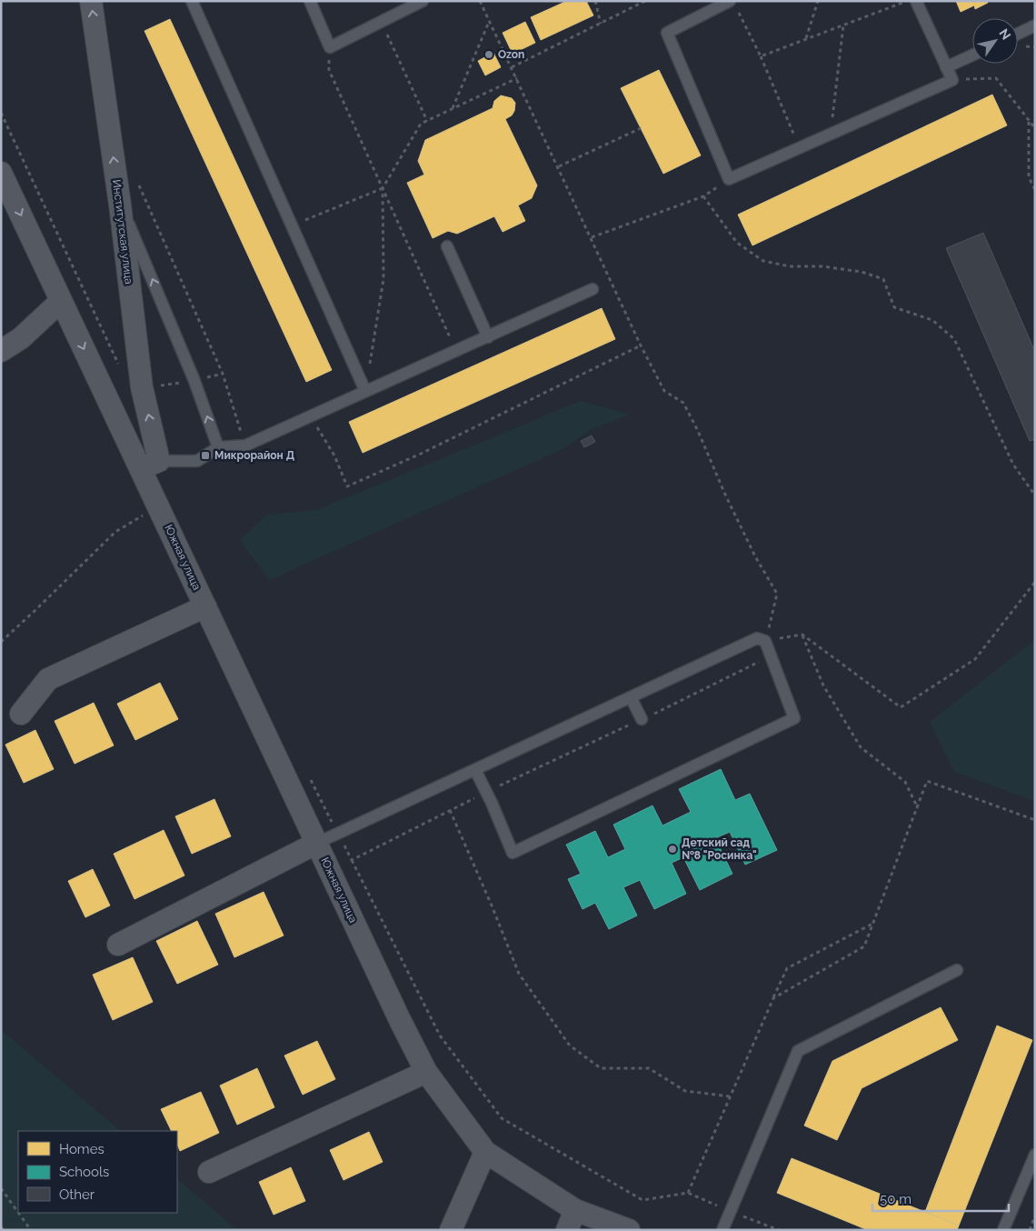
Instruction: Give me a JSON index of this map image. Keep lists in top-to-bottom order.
{
  "streets": {
    "street": ["Институтская улица", "Южная улица"]
  },
  "crossings": [
    ["Институтская улица", "Южная улица"]
  ],
  "places": {
    "other": ["Ozon", "Детский сад №8 \"Росинка\""],
    "transit": ["Микрорайон Д"]
  },
  "legend": ["Homes", "Schools", "Other"],
  "scale_bar": "50 m",
  "north": "top right"
}
